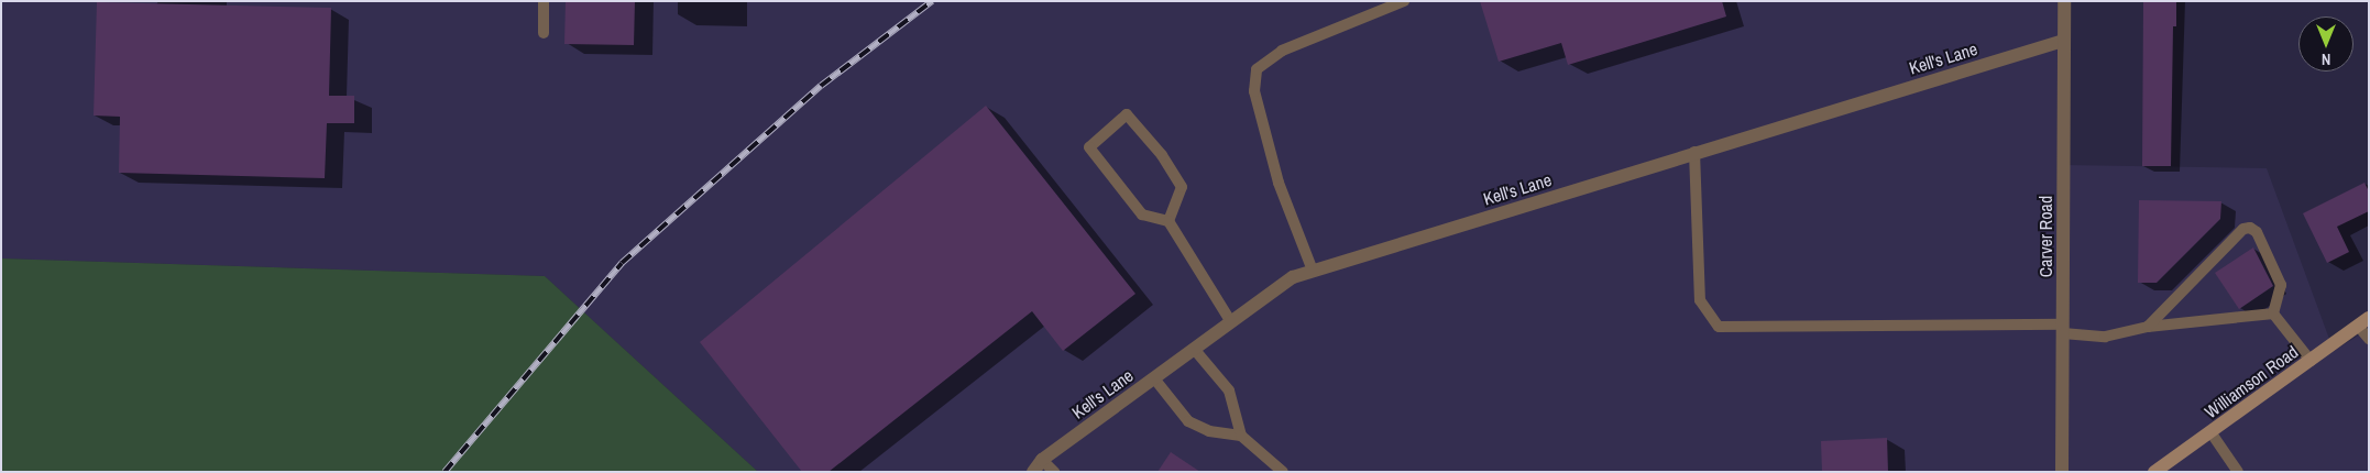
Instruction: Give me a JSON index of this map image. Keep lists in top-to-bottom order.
{
  "streets": {
    "main road": ["Williamson Road"],
    "street": ["Kell's Lane", "Carver Road"]
  },
  "crossings": [
    ["Kell's Lane", "Carver Road"]
  ],
  "north": "bottom"
}
